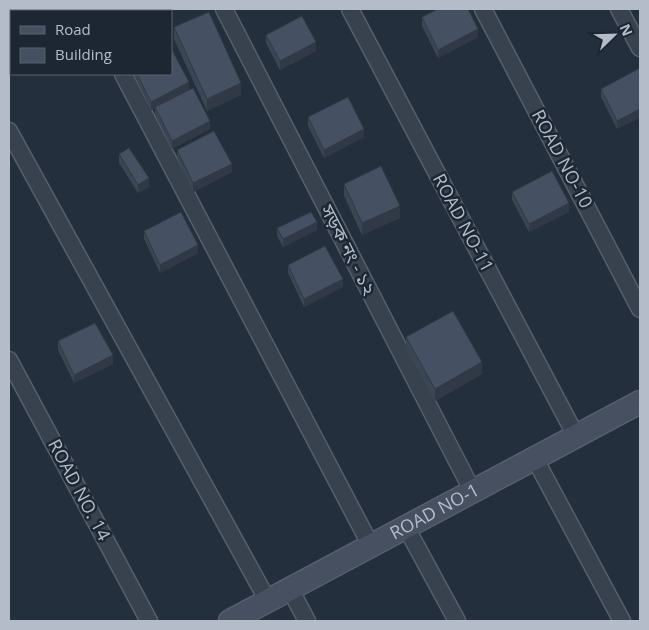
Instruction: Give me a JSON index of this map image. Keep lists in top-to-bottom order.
{
  "streets": {
    "street": [
      "ROAD NO-10",
      "ROAD NO-11",
      "সড়ক নং - ১২",
      "ROAD NO. 14",
      "ROAD NO-1"
    ]
  },
  "crossings": [
    ["ROAD NO-11", "ROAD NO-1"],
    ["সড়ক নং - ১২", "ROAD NO-1"]
  ],
  "legend": ["Road", "Building"],
  "north": "top right"
}
